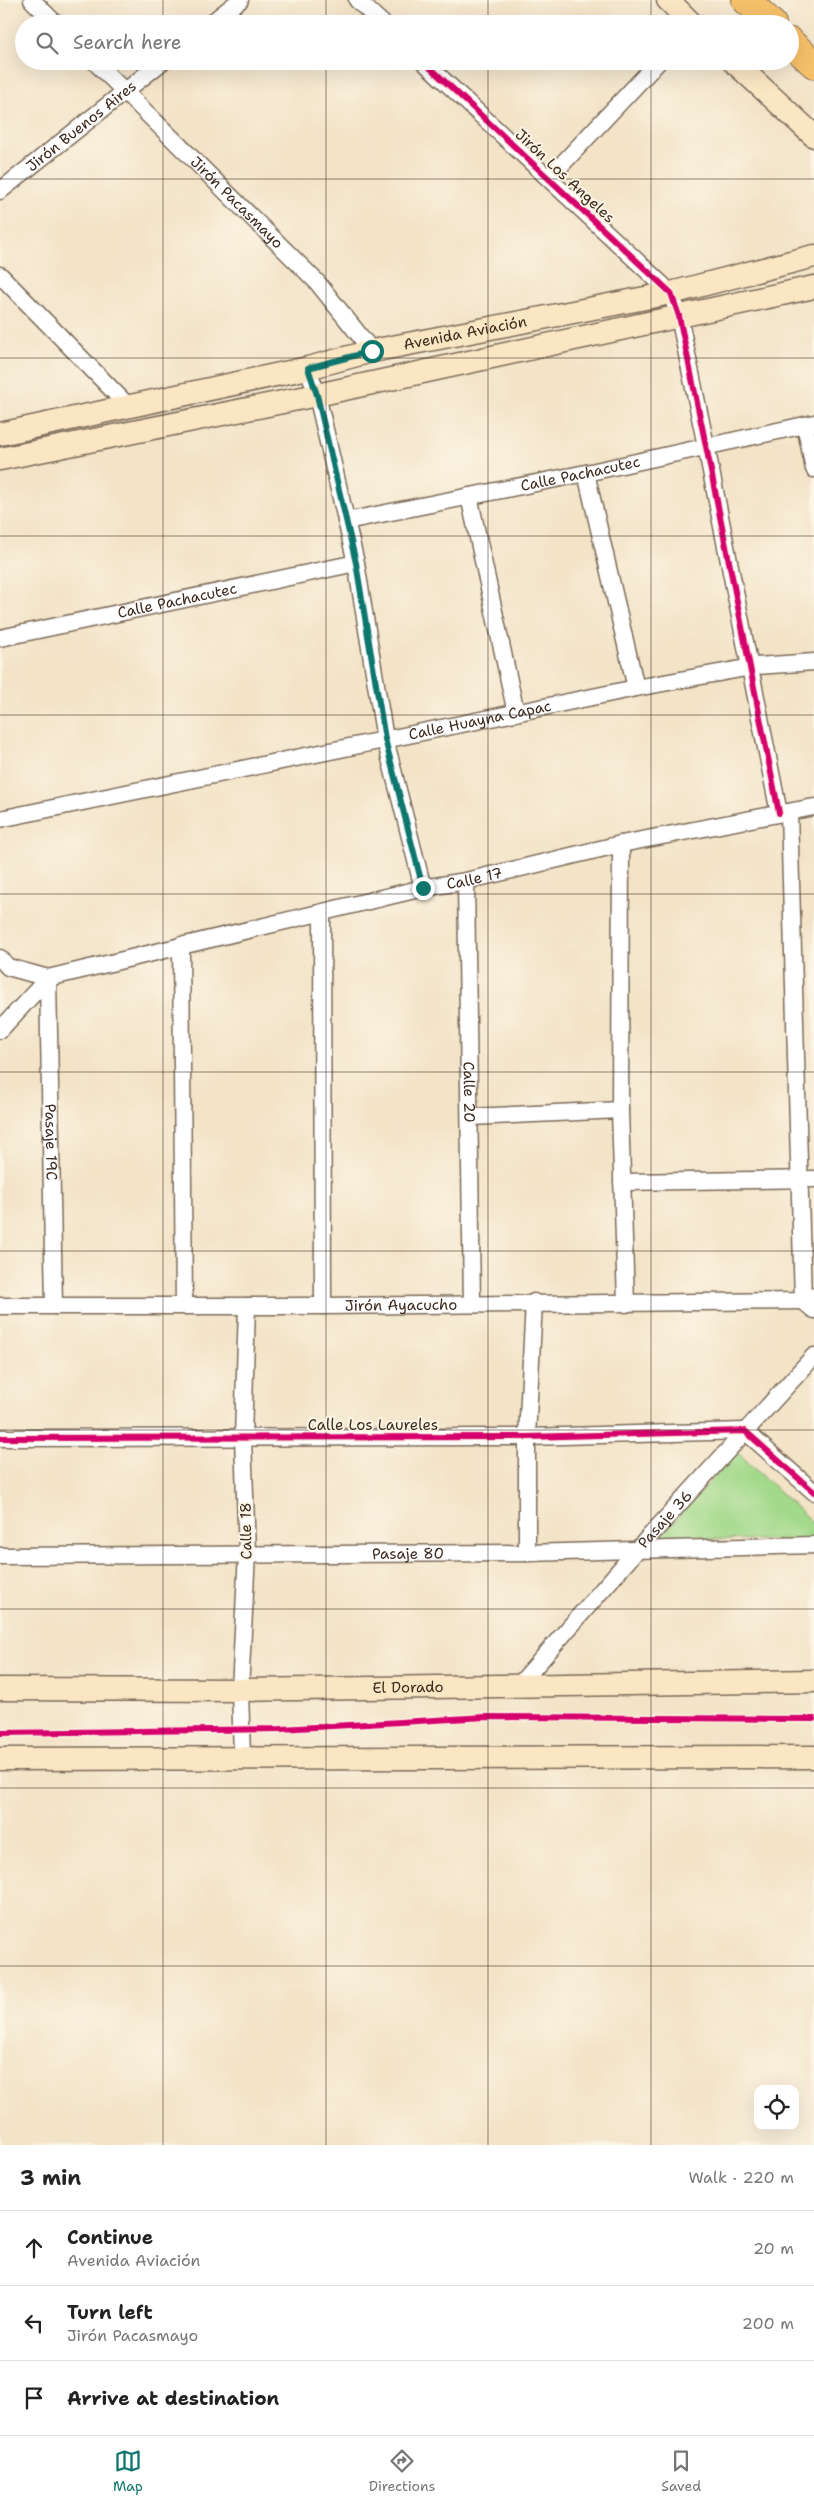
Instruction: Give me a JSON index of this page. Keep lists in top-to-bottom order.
{
  "streets": {
    "main road": ["Avenida Aviación", "El Dorado"],
    "street": [
      "Jirón Buenos Aires",
      "Jirón Los Angeles",
      "Jirón Pacasmayo",
      "Calle Pachacutec",
      "Calle Huayna Capac",
      "Calle 17",
      "Calle 20",
      "Pasaje 19C",
      "Jirón Ayacucho",
      "Calle Los Laureles",
      "Pasaje 36",
      "Calle 18",
      "Pasaje 80"
    ]
  },
  "crossings": [
    ["Jirón Buenos Aires", "Jirón Pacasmayo"],
    ["Jirón Los Angeles", "Avenida Aviación"],
    ["Jirón Los Angeles", "Calle Pachacutec"],
    ["Jirón Los Angeles", "Calle Huayna Capac"],
    ["Jirón Los Angeles", "Calle 17"],
    ["Jirón Los Angeles", "Jirón Ayacucho"],
    ["Jirón Pacasmayo", "Avenida Aviación"],
    ["Calle 17", "Calle 20"],
    ["Calle 17", "Pasaje 19C"],
    ["Calle 20", "Jirón Ayacucho"],
    ["Pasaje 19C", "Jirón Ayacucho"],
    ["Jirón Ayacucho", "Calle 18"],
    ["Calle Los Laureles", "Pasaje 36"],
    ["Calle Los Laureles", "Calle 18"],
    ["Pasaje 36", "Pasaje 80"],
    ["Pasaje 36", "El Dorado"],
    ["Calle 18", "Pasaje 80"],
    ["Calle 18", "El Dorado"]
  ],
  "page": {
    "search": "Search here",
    "heading": ["3 min", "Walk · 220 m"],
    "list": [
      ["Continue", "Avenida Aviación", "20 m"],
      ["Turn left", "Jirón Pacasmayo", "200 m"],
      "Arrive at destination"
    ],
    "nav": ["Map", "Directions", "Saved"]
  }
}
